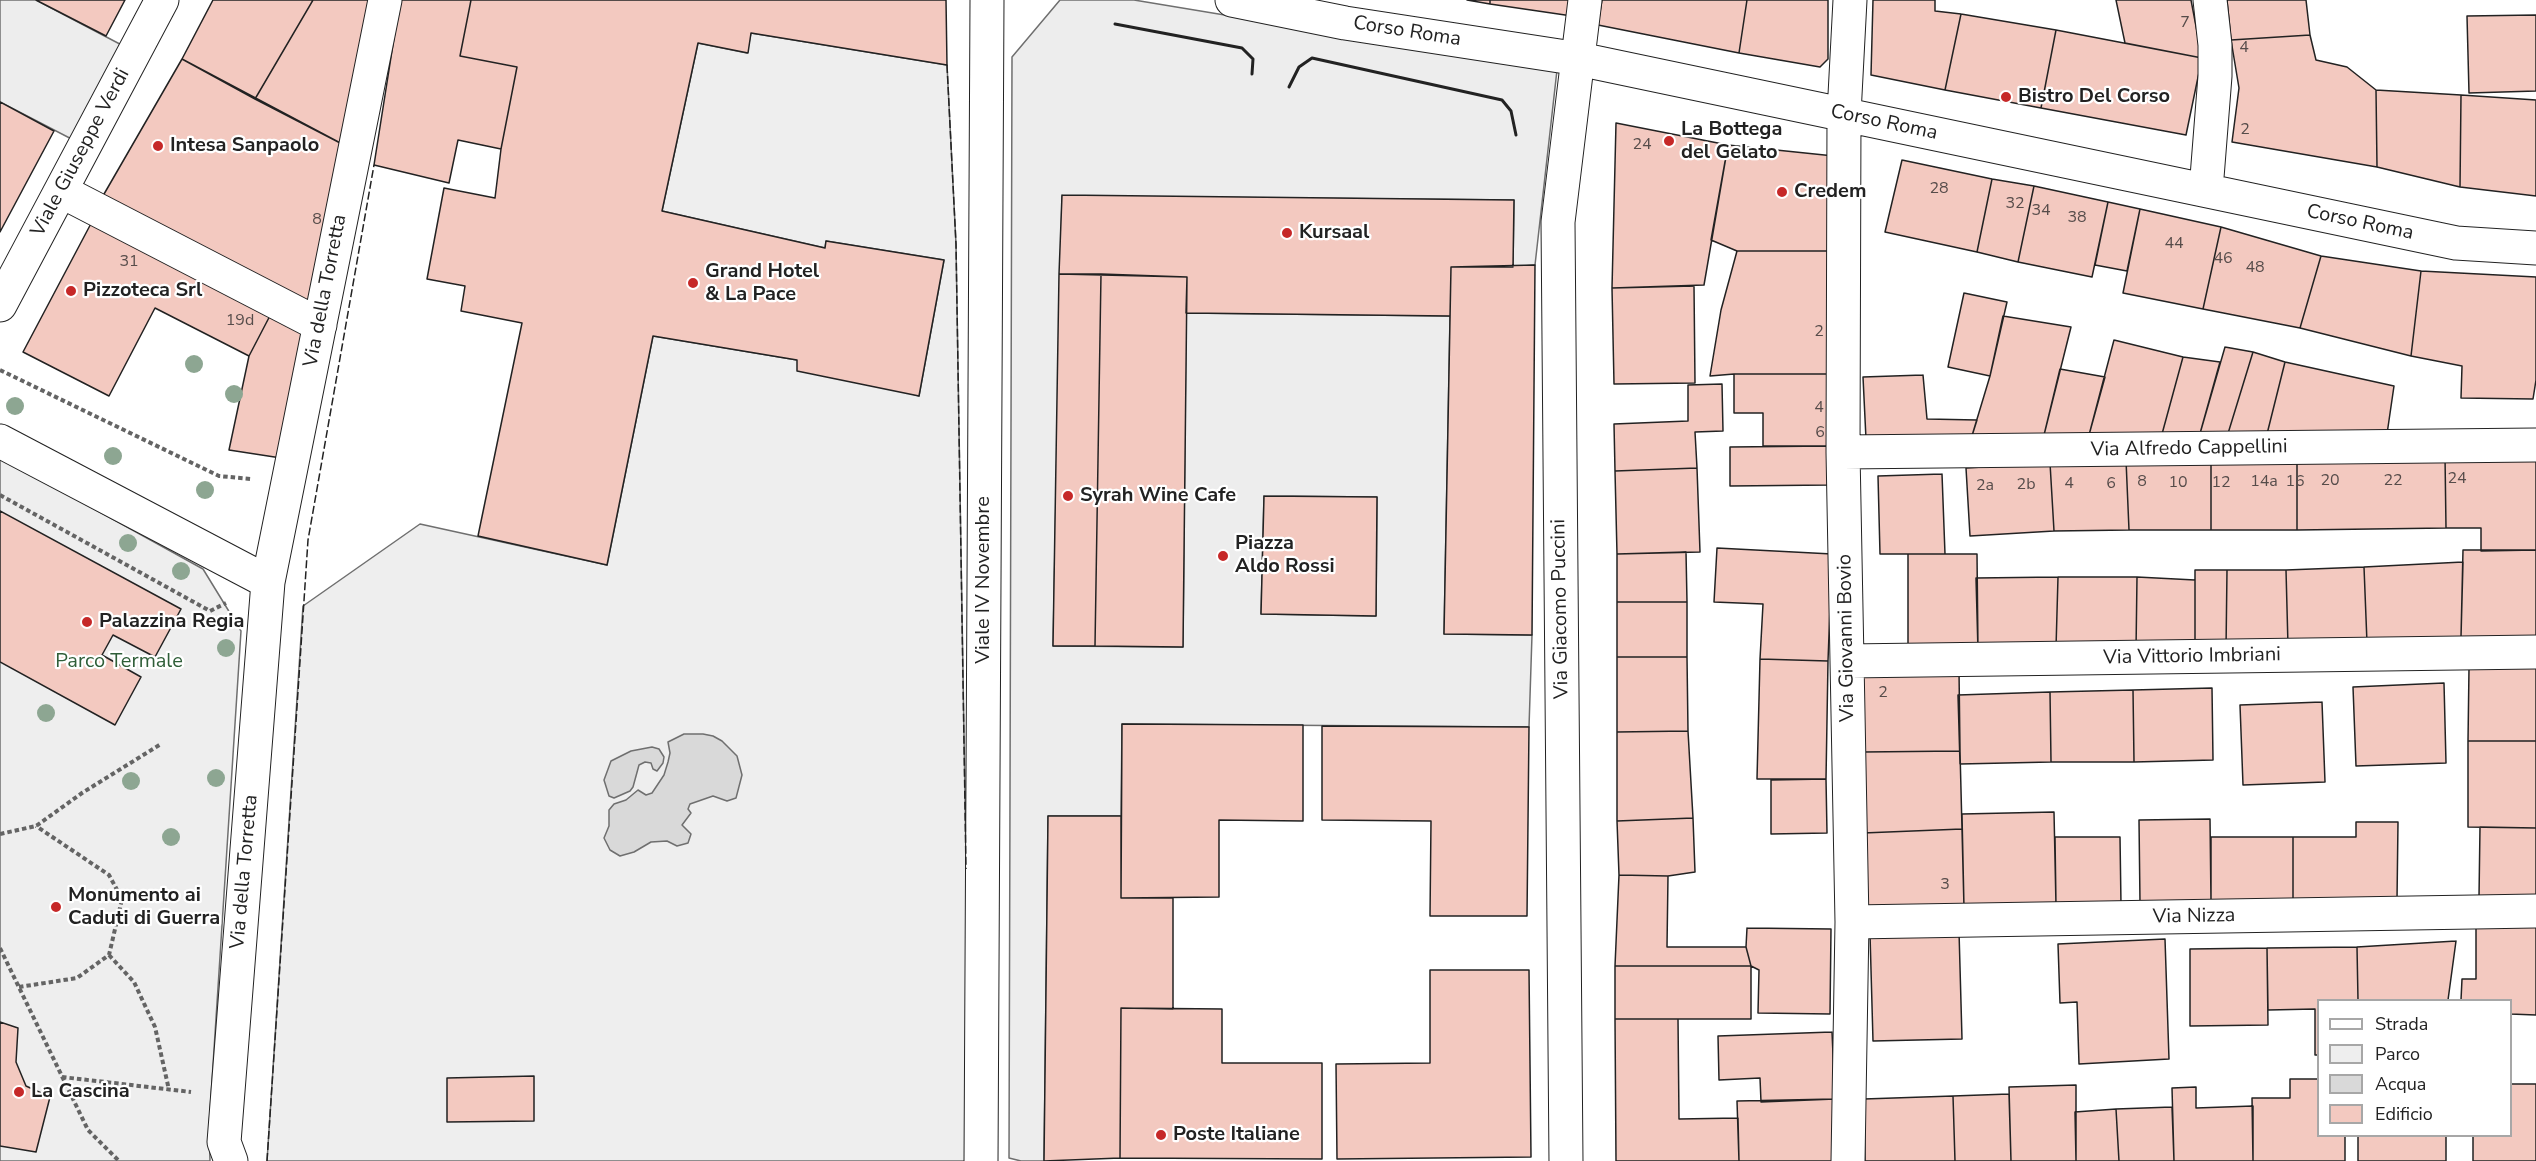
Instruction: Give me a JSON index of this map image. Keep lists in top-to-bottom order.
{
  "streets": {
    "street": [
      "Corso Roma",
      "Viale Giuseppe Verdi",
      "Via della Torretta",
      "Via Alfredo Cappellini",
      "Viale IV Novembre",
      "Via Giacomo Puccini",
      "Via Giovanni Bovio",
      "Via Vittorio Imbriani",
      "Via Nizza"
    ]
  },
  "crossings": [
    ["Corso Roma", "Via Giacomo Puccini"],
    ["Corso Roma", "Via Giovanni Bovio"],
    ["Via Alfredo Cappellini", "Via Giovanni Bovio"],
    ["Via Giovanni Bovio", "Via Vittorio Imbriani"],
    ["Via Giovanni Bovio", "Via Nizza"]
  ],
  "parks": ["Parco Termale"],
  "places": [
    "Bistro Del Corso",
    "La Bottega del Gelato",
    "Intesa Sanpaolo",
    "Credem",
    "Kursaal",
    "Grand Hotel & La Pace",
    "Pizzoteca Srl",
    "Syrah Wine Cafe",
    "Piazza Aldo Rossi",
    "Palazzina Regia",
    "Monumento ai Caduti di Guerra",
    "La Cascina",
    "Poste Italiane"
  ],
  "house_numbers": [
    "7",
    "4",
    "2",
    "24",
    "28",
    "32",
    "34",
    "38",
    "8",
    "44",
    "46",
    "31",
    "48",
    "19d",
    "2",
    "4",
    "6",
    "24",
    "20",
    "22",
    "8",
    "14a",
    "16",
    "10",
    "12",
    "4",
    "6",
    "2b",
    "2a",
    "2",
    "3"
  ],
  "legend": [
    "Strada",
    "Parco",
    "Acqua",
    "Edificio"
  ]
}
